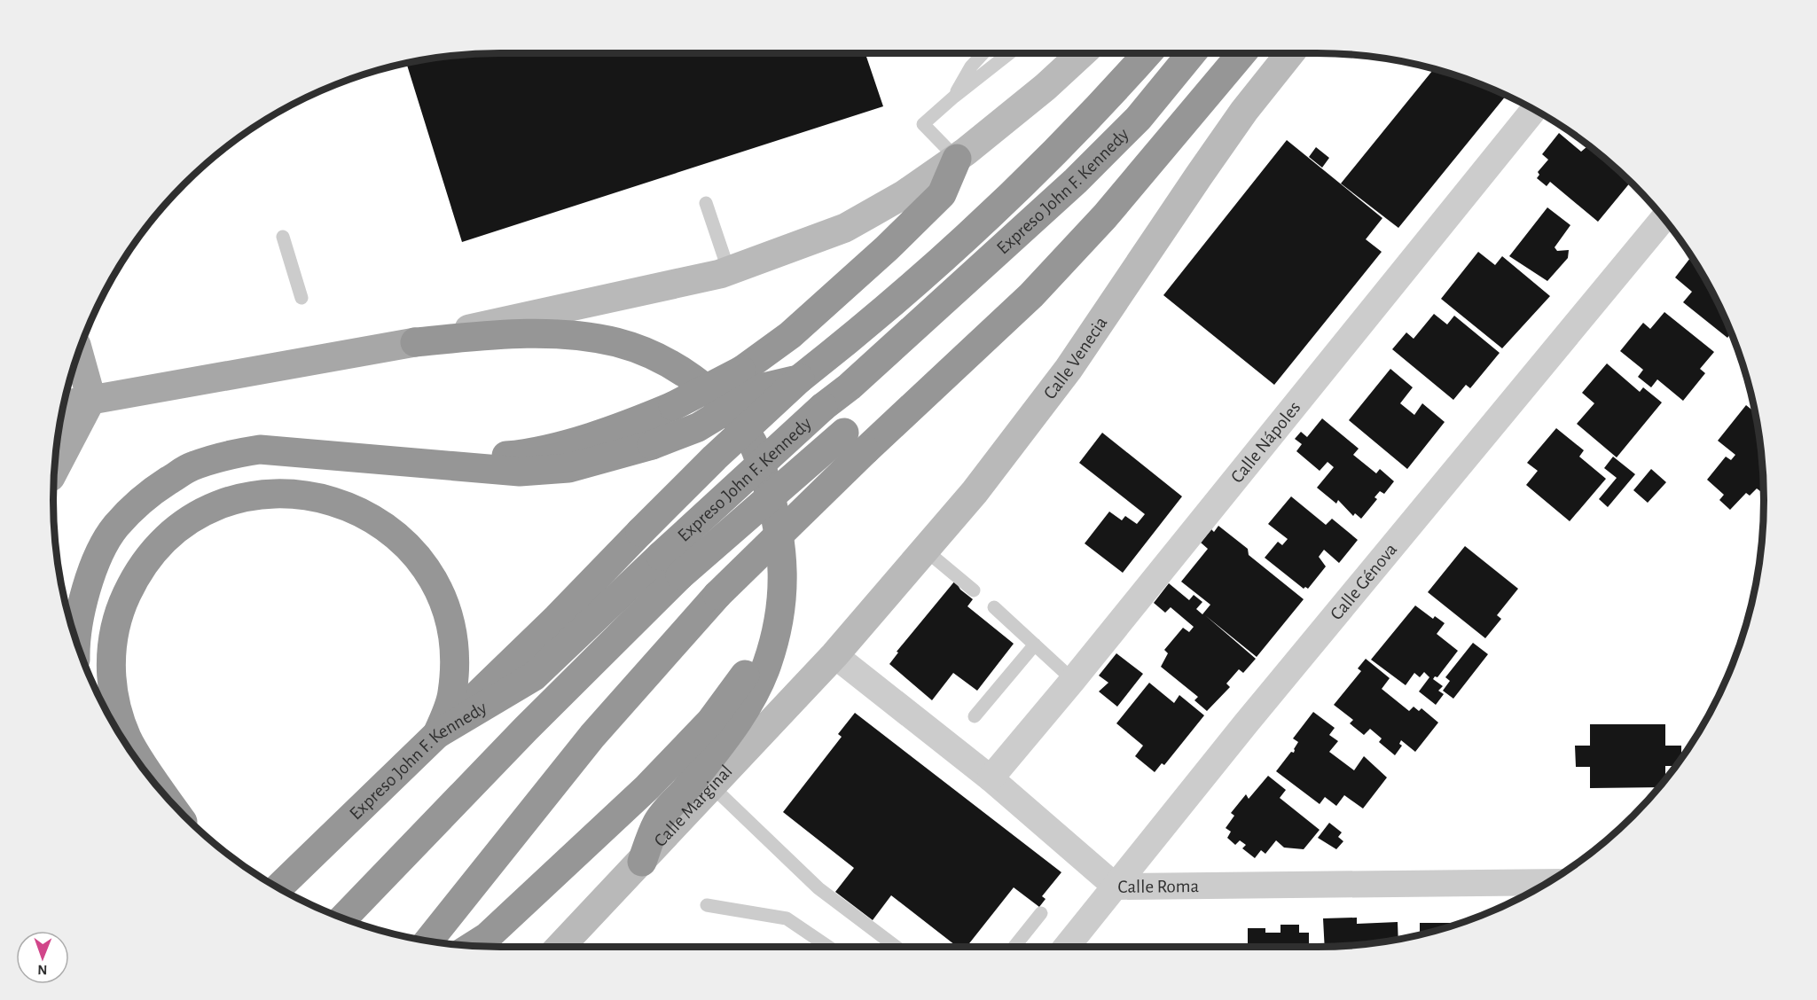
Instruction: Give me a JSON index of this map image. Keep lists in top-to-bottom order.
{
  "streets": {
    "highway": ["Expreso John F. Kennedy"],
    "street": [
      "Calle Venecia",
      "Calle Nápoles",
      "Calle Génova",
      "Calle Marginal",
      "Calle Roma"
    ]
  },
  "crossings": [
    ["Calle Venecia", "Calle Marginal"],
    ["Calle Venecia", "Calle Roma"],
    ["Calle Nápoles", "Calle Roma"],
    ["Calle Génova", "Calle Roma"],
    ["Calle Marginal", "Calle Roma"]
  ],
  "north": "bottom"
}
